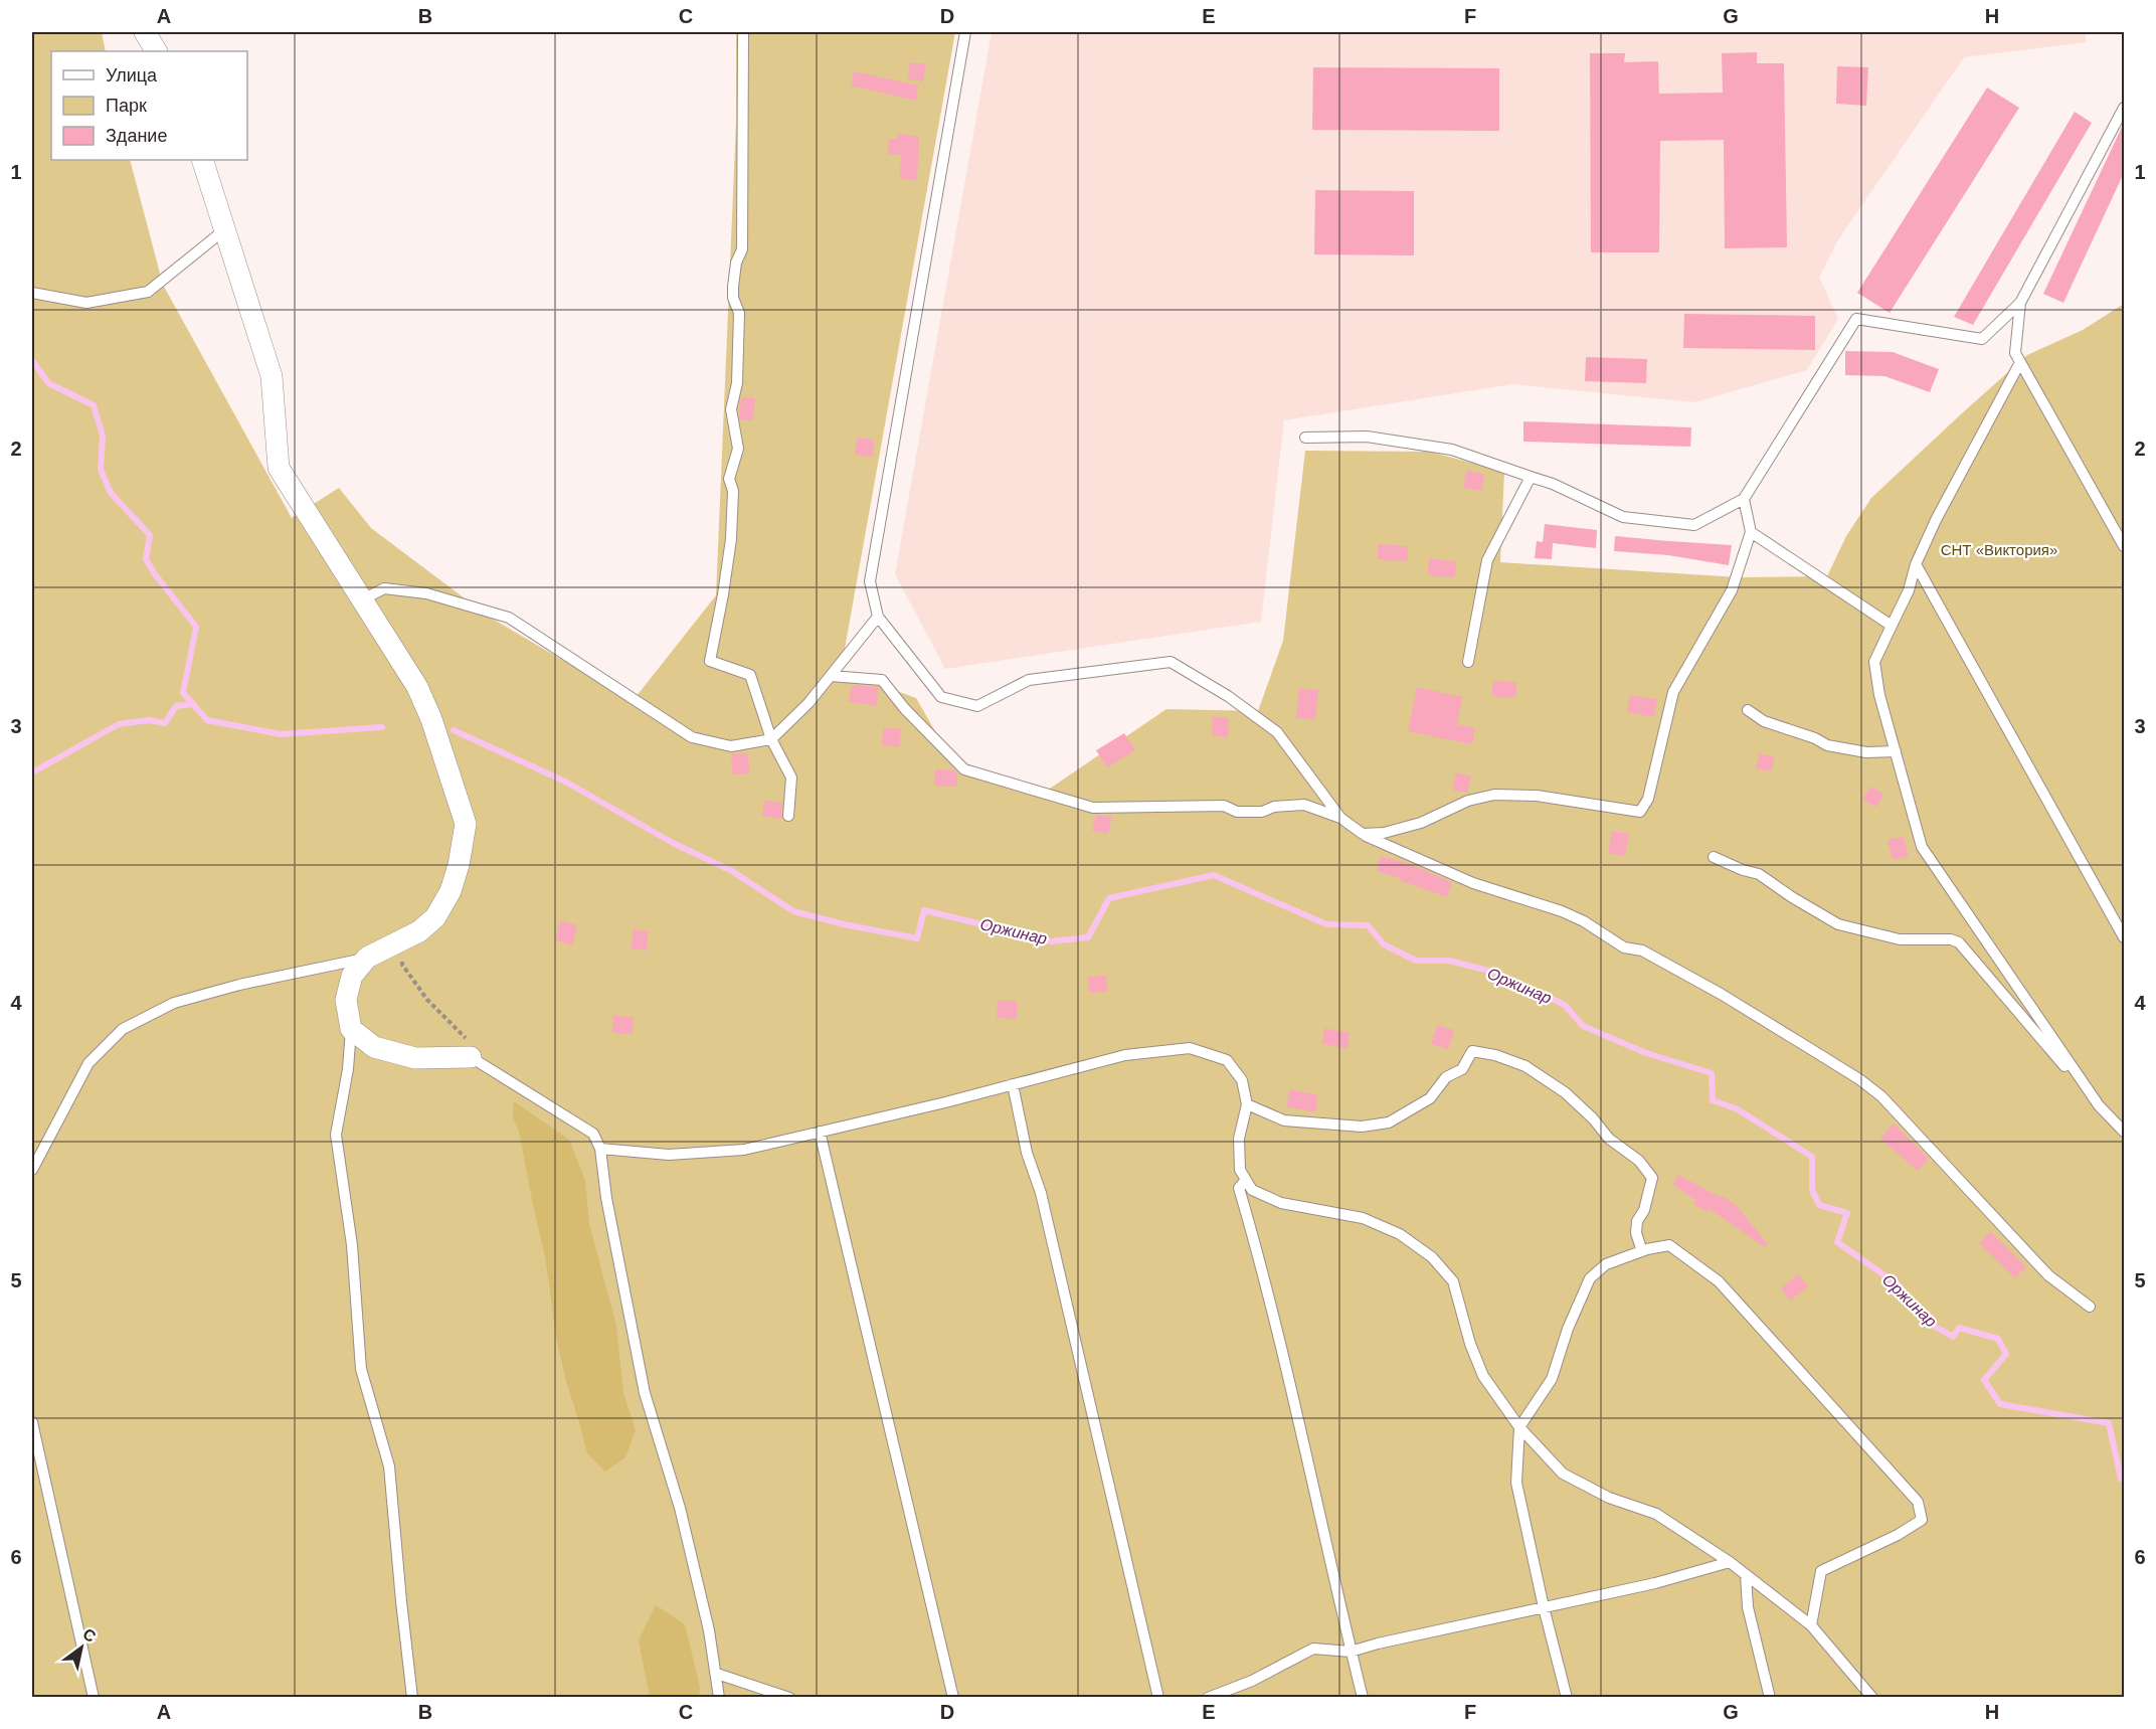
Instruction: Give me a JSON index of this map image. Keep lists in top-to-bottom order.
{
  "water": ["Оржинар"],
  "parks": ["СНТ «Виктория»"],
  "legend": ["Улица", "Парк", "Здание"],
  "north": "top right",
  "grid": {
    "columns": [
      "A",
      "B",
      "C",
      "D",
      "E",
      "F",
      "G",
      "H"
    ],
    "rows": [
      "1",
      "2",
      "3",
      "4",
      "5",
      "6"
    ]
  }
}
